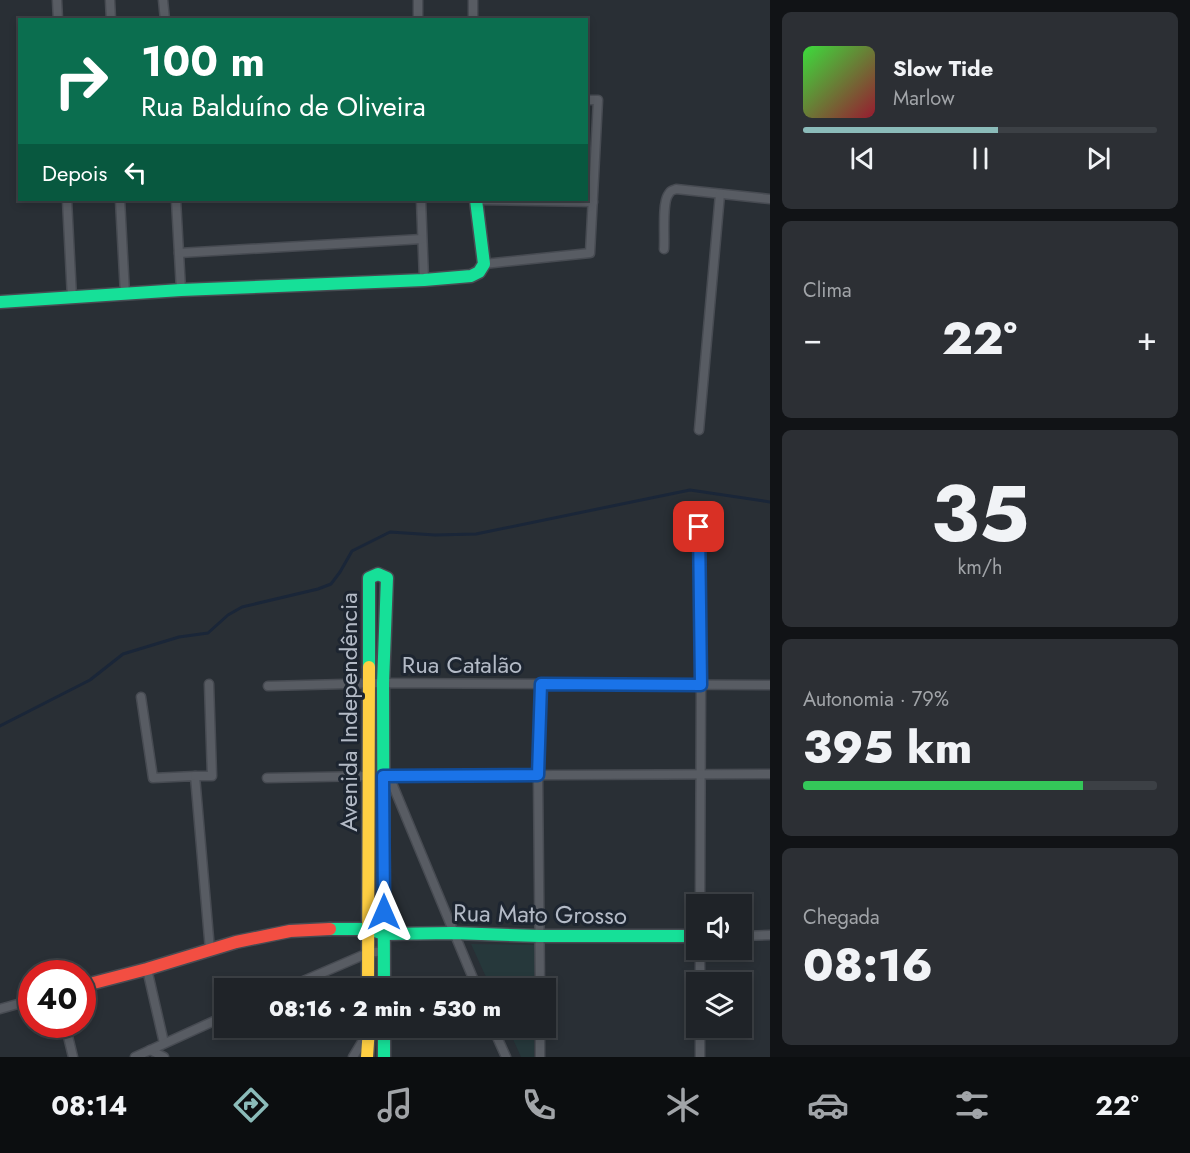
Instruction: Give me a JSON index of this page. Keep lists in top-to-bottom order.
{
  "streets": {
    "street": ["Rua Catalão", "Avenida Independência", "Rua Mato Grosso"]
  },
  "crossings": [
    ["Rua Catalão", "Avenida Independência"],
    ["Avenida Independência", "Rua Mato Grosso"]
  ],
  "page": {
    "turn": ["100 m", "Rua Balduíno de Oliveira"],
    "song": ["Slow Tide", "Marlow"],
    "then": "Depois",
    "tile": [
      "Clima",
      ["35", "km/h"],
      ["Autonomia · 79%", "395 km"],
      ["Chegada", "08:16"]
    ],
    "heat": ["−", "22°", "+"],
    "limit": "40",
    "trip": "08:16 · 2 min · 530 m",
    "tabs": ["08:14", "22°"]
  }
}
